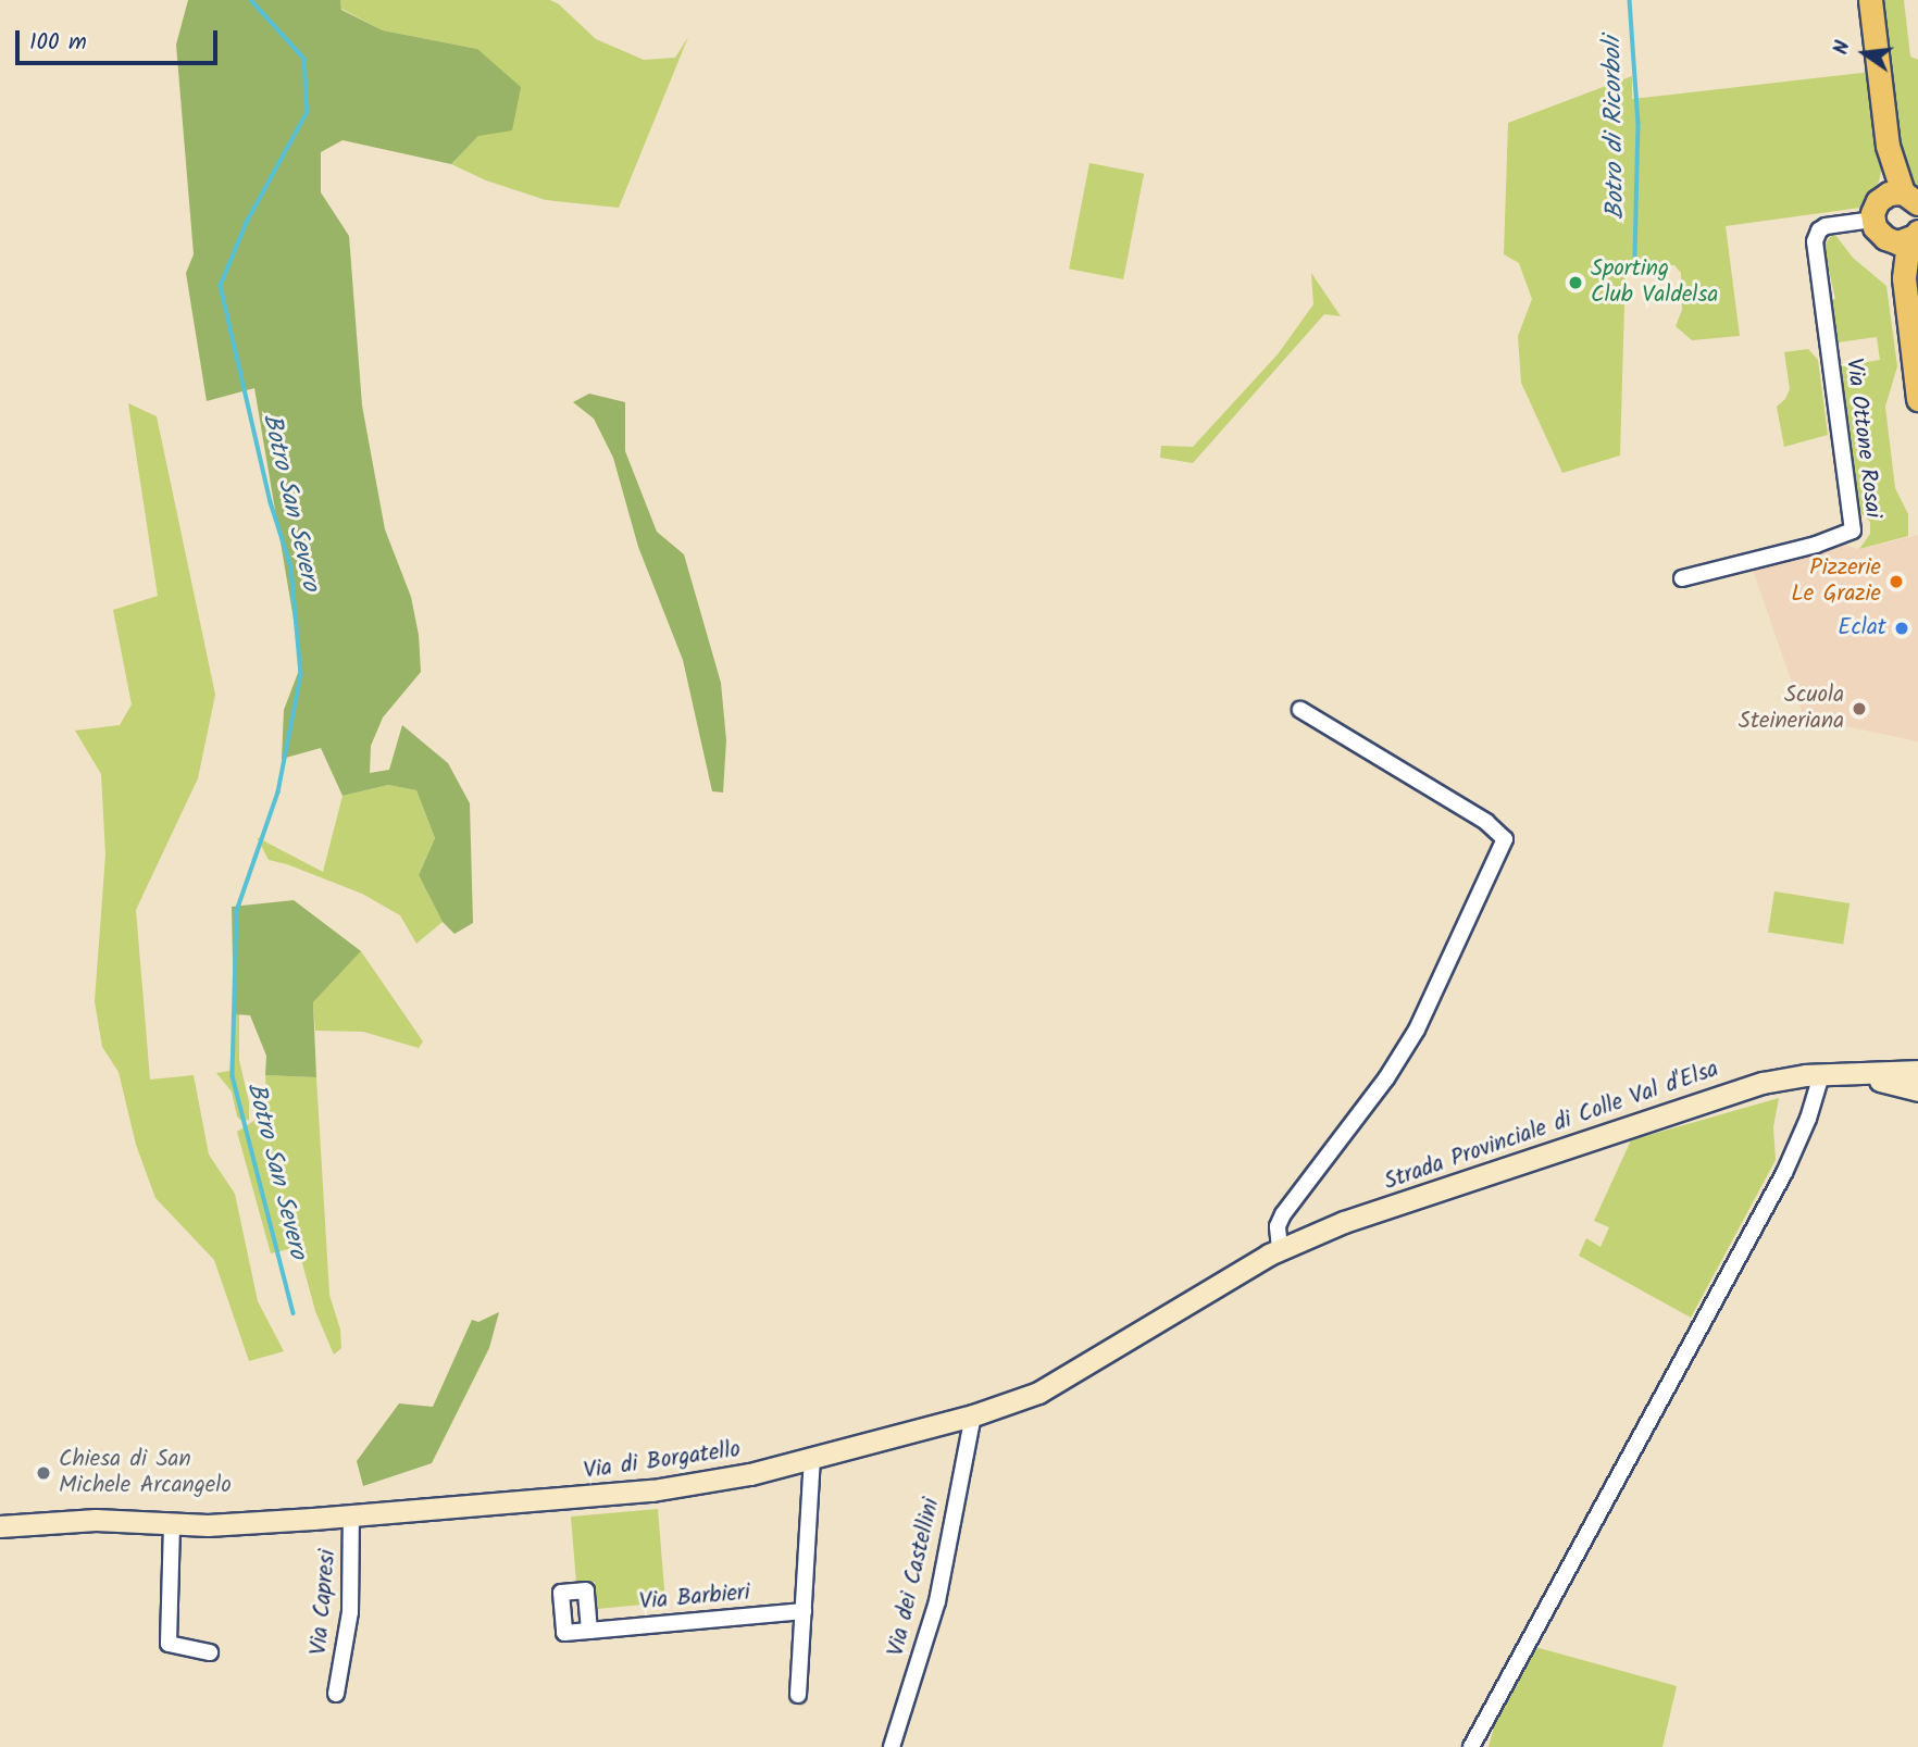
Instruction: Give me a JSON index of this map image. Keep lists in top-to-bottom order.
{
  "streets": {
    "main road": ["Strada Provinciale di Colle Val d'Elsa", "Via di Borgatello"],
    "street": [
      "Via Ottone Rosai",
      "Via dei Castellini",
      "Via Barbieri",
      "Via Capresi"
    ]
  },
  "crossings": [
    ["Strada Provinciale di Colle Val d'Elsa", "Via di Borgatello"],
    ["Via di Borgatello", "Via dei Castellini"],
    ["Via di Borgatello", "Via Capresi"]
  ],
  "water": ["Botro di Ricorboli", "Botro San Severo"],
  "places": [
    "Sporting Club Valdelsa",
    "Pizzerie Le Grazie",
    "Eclat",
    "Scuola Steineriana",
    "Chiesa di San Michele Arcangelo"
  ],
  "scale_bar": "100 m",
  "north": "left"
}
